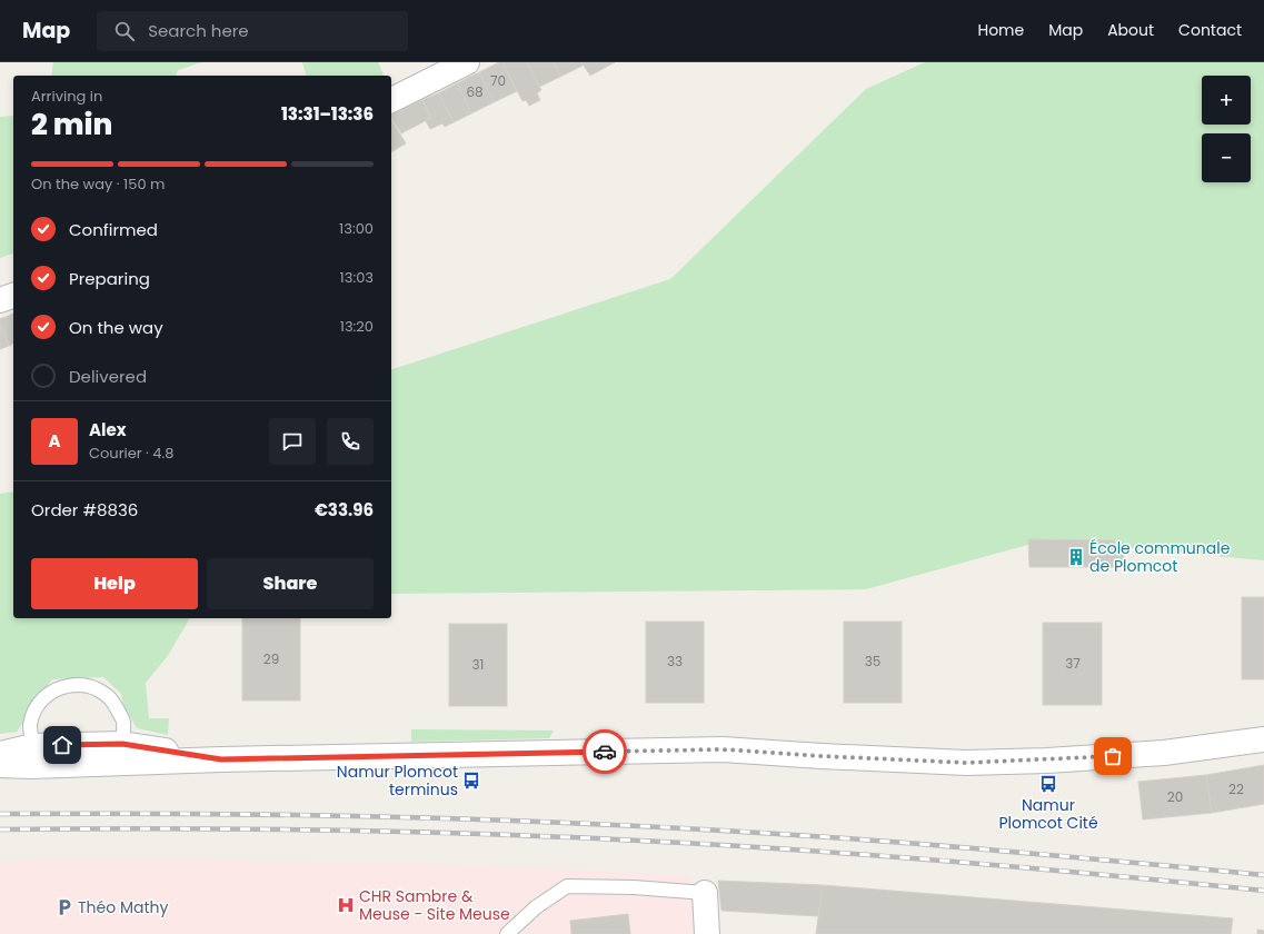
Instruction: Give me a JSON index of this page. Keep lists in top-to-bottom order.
{
  "places": {
    "building": ["École communale de Plomcot"],
    "bus stop": ["Namur Plomcot terminus", "Namur Plomcot Cité"],
    "hospital": ["CHR Sambre & Meuse - Site Meuse"],
    "parking": ["Théo Mathy"]
  },
  "house_numbers": [
    "70",
    "68",
    "29",
    "33",
    "35",
    "37",
    "31",
    "22",
    "20"
  ],
  "page": {
    "header": "Map",
    "search": "Search here",
    "nav": [
      "Home",
      "Map",
      "About",
      "Contact"
    ],
    "map_buttons": ["+", "−"],
    "heading": ["2 min", "Arriving in", "13:31–13:36"],
    "panel": [
      "Alex",
      "Courier · 4.8",
      "Order #8836",
      "€33.96"
    ],
    "bar": "On the way · 150 m",
    "list": [
      ["Confirmed", "13:00"],
      ["Preparing", "13:03"],
      ["On the way", "13:20"],
      "Delivered"
    ],
    "round": "A",
    "buttons": ["Help", "Share"]
  }
}
